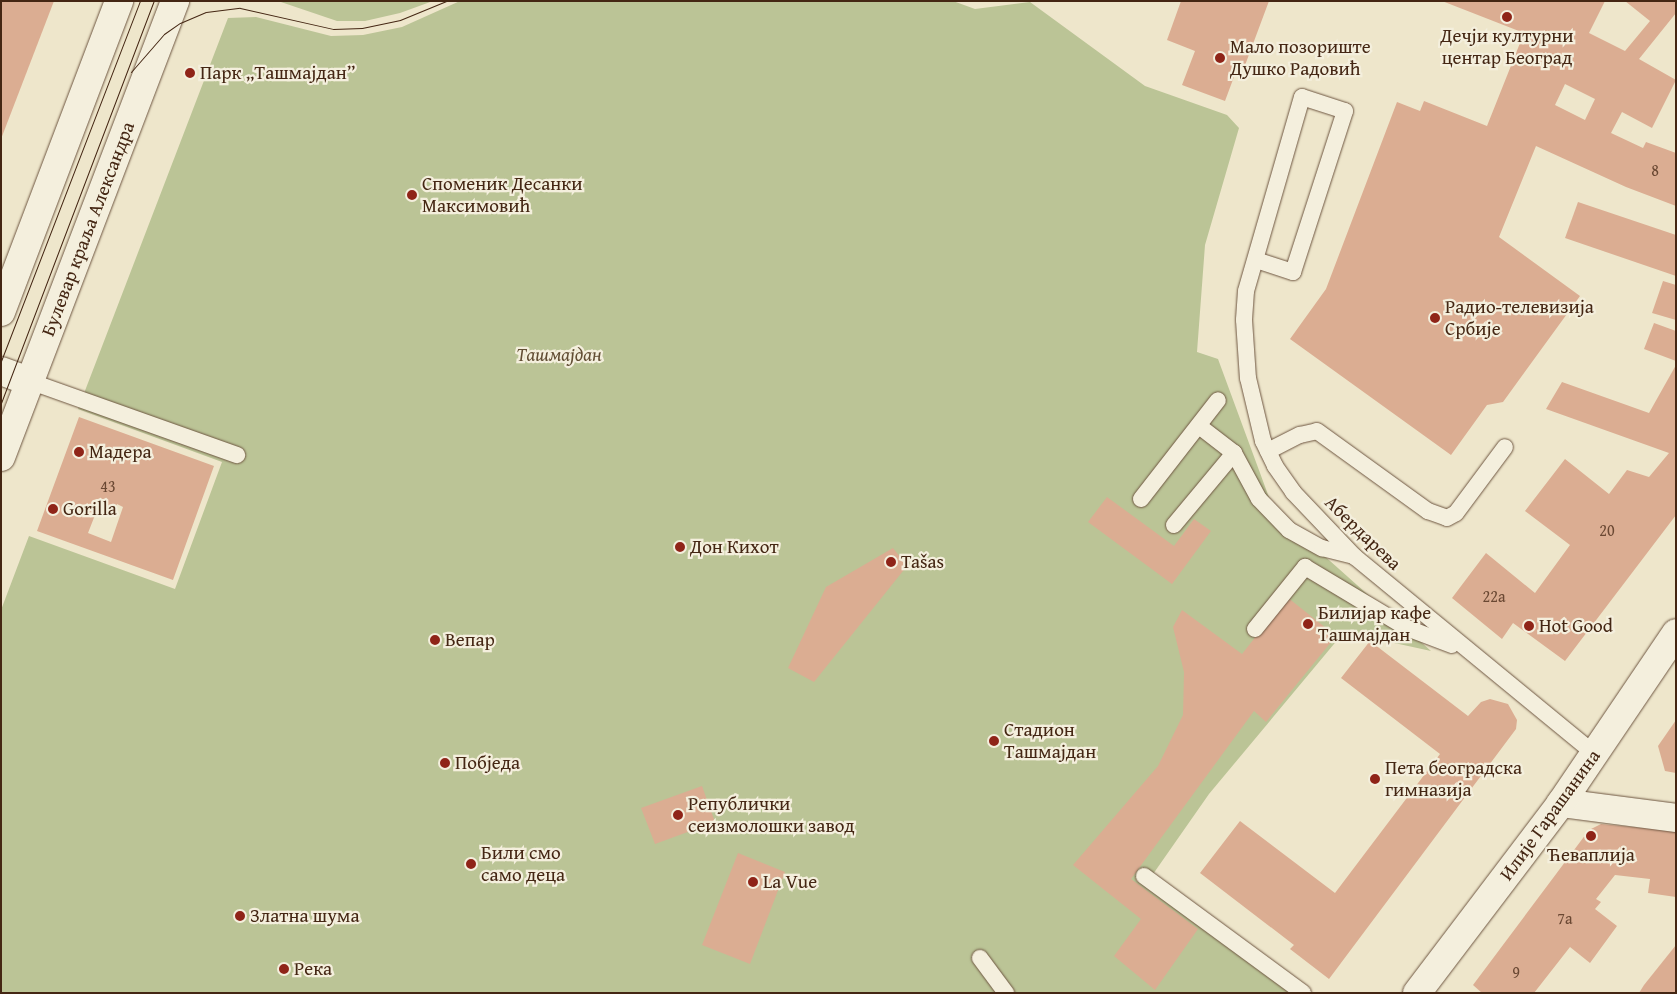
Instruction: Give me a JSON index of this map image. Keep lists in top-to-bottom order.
{
  "streets": {
    "main road": ["Булевар краља Александра", "Илије Гарашанина"],
    "lane": ["Абердарева"]
  },
  "crossings": [
    ["Абердарева", "Илије Гарашанина"]
  ],
  "parks": ["Ташмајдан"],
  "places": [
    "Дечји културни центар Београд",
    "Мало позориште Душко Радовић",
    "Парк „Ташмајдан”",
    "Споменик Десанки Максимовић",
    "Радио-телевизија Србије",
    "Мадера",
    "Gorilla",
    "Дон Кихот",
    "Tašas",
    "Билијар кафе Ташмајдан",
    "Hot Good",
    "Вепар",
    "Стадион Ташмајдан",
    "Побједа",
    "Пета београдска гимназија",
    "Републички сеизмолошки завод",
    "Ћеваплија",
    "Били смо само деца",
    "La Vue",
    "Златна шума",
    "Река"
  ],
  "house_numbers": [
    "8",
    "43",
    "20",
    "22a",
    "7a",
    "9"
  ]
}
